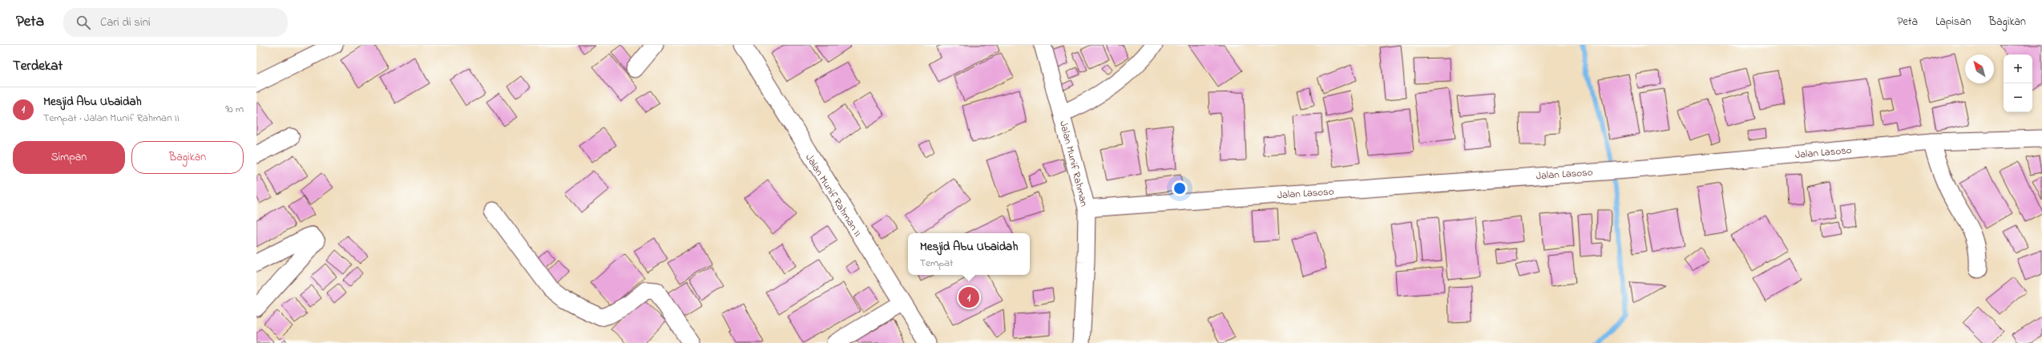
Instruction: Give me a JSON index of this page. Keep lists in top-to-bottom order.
{
  "streets": {
    "street": ["Jalan Lasoso", "Jalan Munif Rahman", "Jalan Munif Rahman II"]
  },
  "crossings": [
    ["Jalan Lasoso", "Jalan Munif Rahman"]
  ],
  "north": "top left",
  "page": {
    "header": "Peta",
    "search": "Cari di sini",
    "nav": ["Peta", "Lapisan", "Bagikan"],
    "heading": "Terdekat",
    "map_buttons": ["+", "−"],
    "list": [
      {
        "mark": "1",
        "name": "Mesjid Abu Ubaidah",
        "note": "Tempat · Jalan Munif Rahman II",
        "value": "90 m"
      }
    ],
    "buttons": ["Simpan", "Bagikan"],
    "popup": ["Mesjid Abu Ubaidah", "Tempat"],
    "pins": "1"
  }
}
